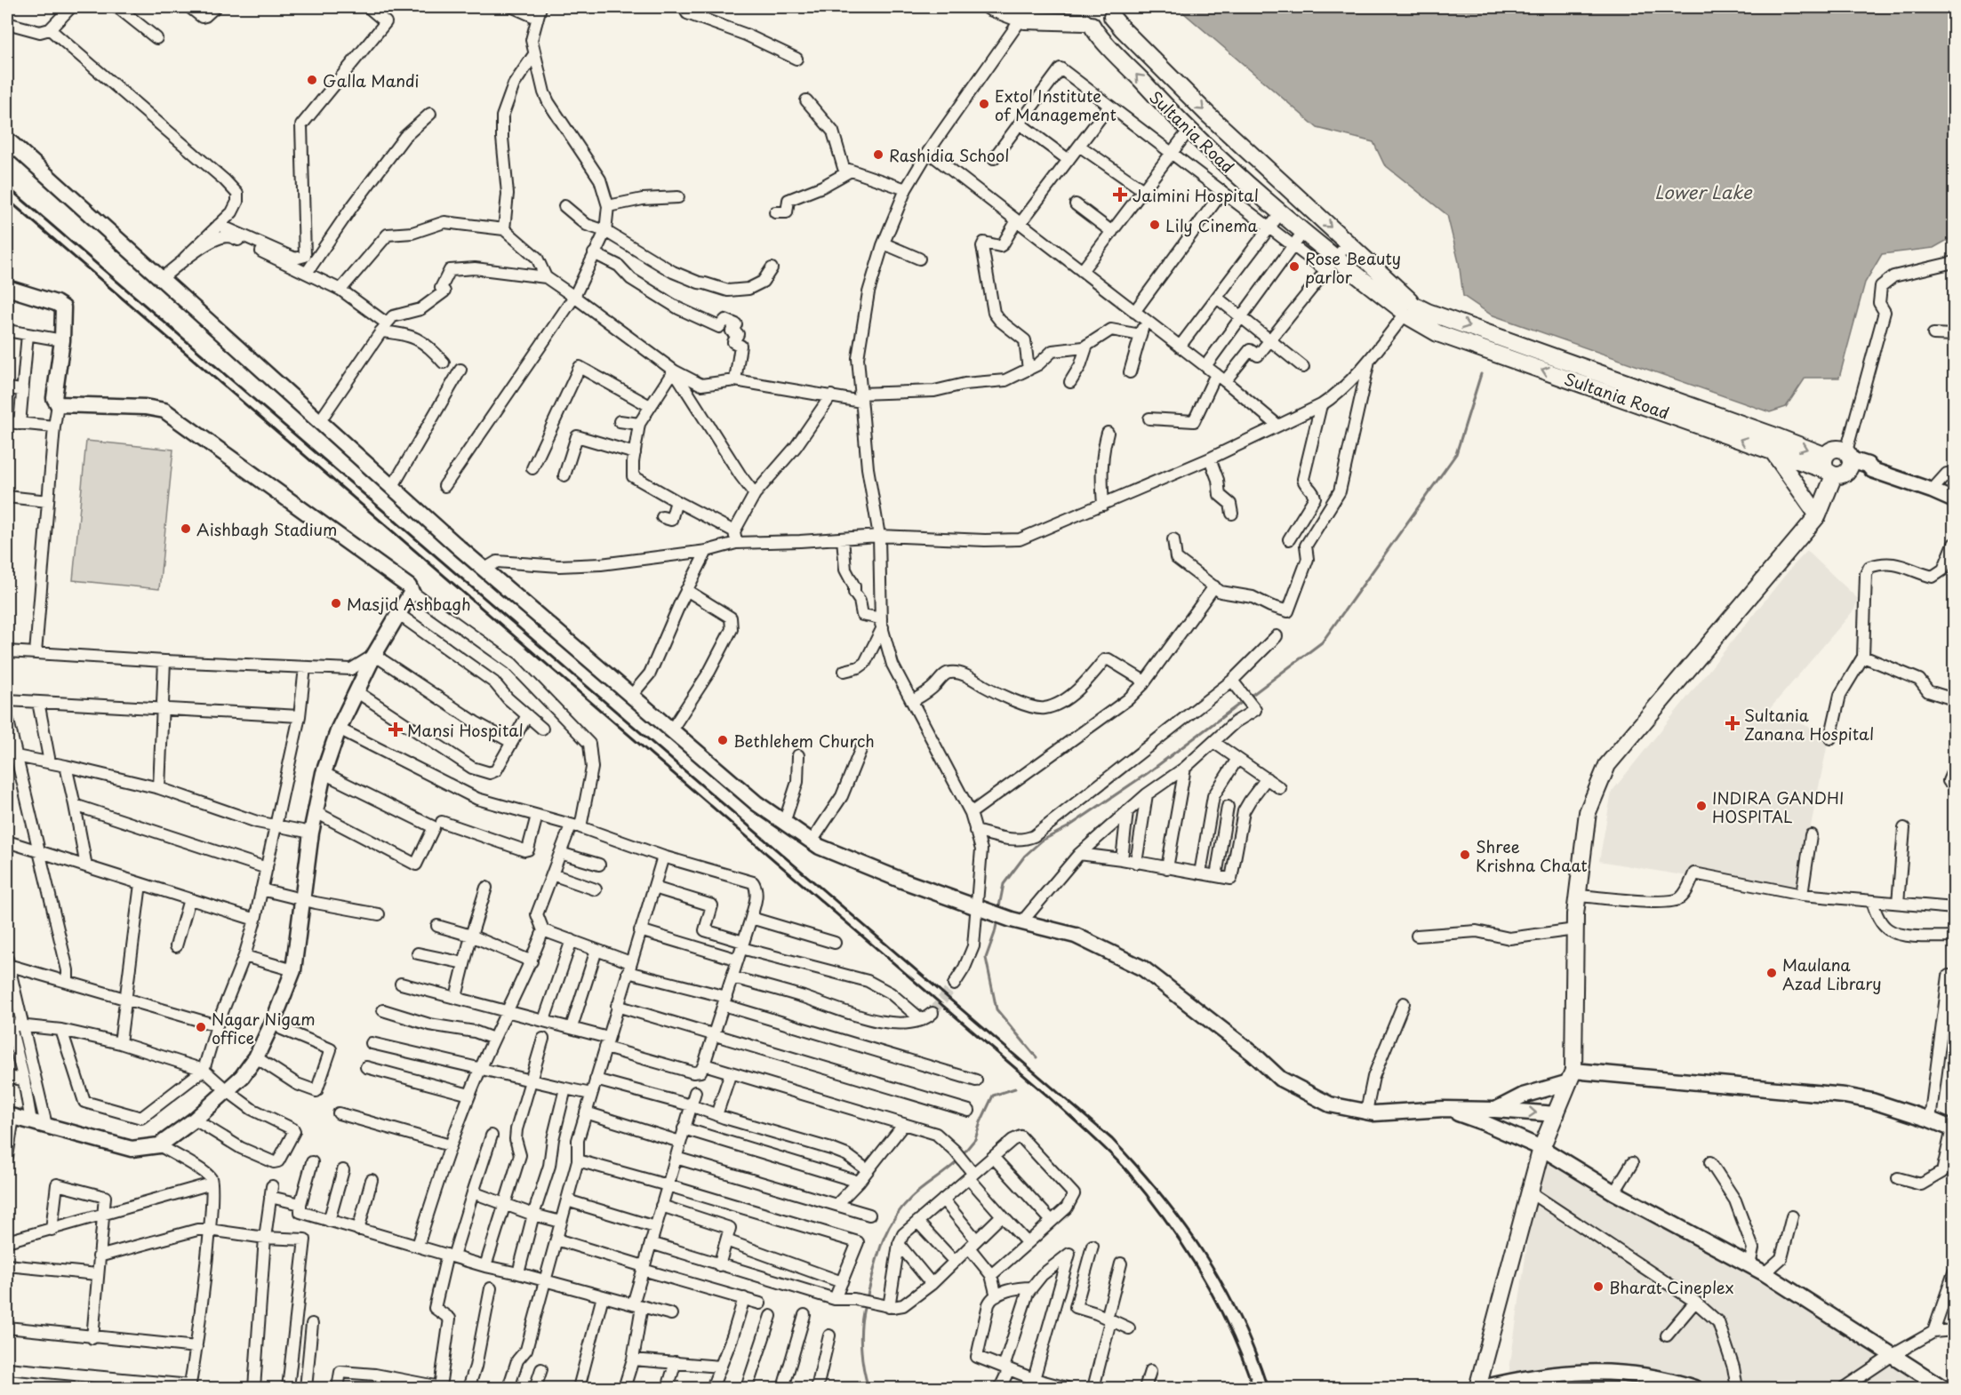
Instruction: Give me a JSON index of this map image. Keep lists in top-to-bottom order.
{
  "streets": {
    "main road": ["Sultania Road"]
  },
  "water": ["Lower Lake"],
  "places": {
    "other": [
      "Galla Mandi",
      "Extol Institute of Management",
      "Rashidia School",
      "Lily Cinema",
      "Rose Beauty parlor",
      "Aishbagh Stadium",
      "Masjid Ashbagh",
      "Bethlehem Church",
      "INDIRA GANDHI HOSPITAL",
      "Shree Krishna Chaat",
      "Maulana Azad Library",
      "Nagar Nigam office",
      "Bharat Cineplex"
    ],
    "health": ["Jaimini Hospital", "Sultania Zanana Hospital", "Mansi Hospital"]
  }
}
